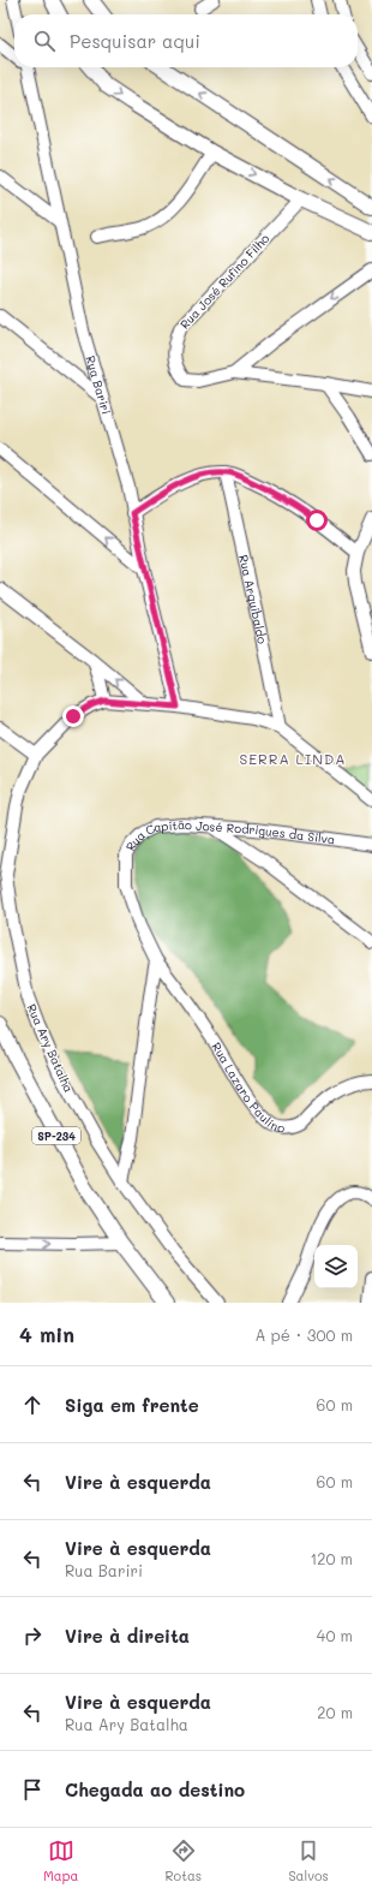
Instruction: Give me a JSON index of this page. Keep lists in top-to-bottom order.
{
  "streets": {
    "main road": ["SP-234"],
    "street": [
      "Rua José Rufino Filho",
      "Rua Bariri",
      "Rua Arquibaldo",
      "Rua Capitão José Rodrigues da Silva",
      "Rua Ary Batalha",
      "Rua Lazaro Paulino"
    ]
  },
  "crossings": [
    ["Rua Capitão José Rodrigues da Silva", "Rua Lazaro Paulino"]
  ],
  "one_way": ["Rua José Rufino Filho"],
  "districts": ["SERRA LINDA"],
  "page": {
    "search": "Pesquisar aqui",
    "heading": ["4 min", "A pé · 300 m"],
    "list": [
      ["Siga em frente", "60 m"],
      ["Vire à esquerda", "60 m"],
      ["Vire à esquerda", "Rua Bariri", "120 m"],
      ["Vire à direita", "40 m"],
      ["Vire à esquerda", "Rua Ary Batalha", "20 m"],
      "Chegada ao destino"
    ],
    "nav": ["Mapa", "Rotas", "Salvos"]
  }
}
